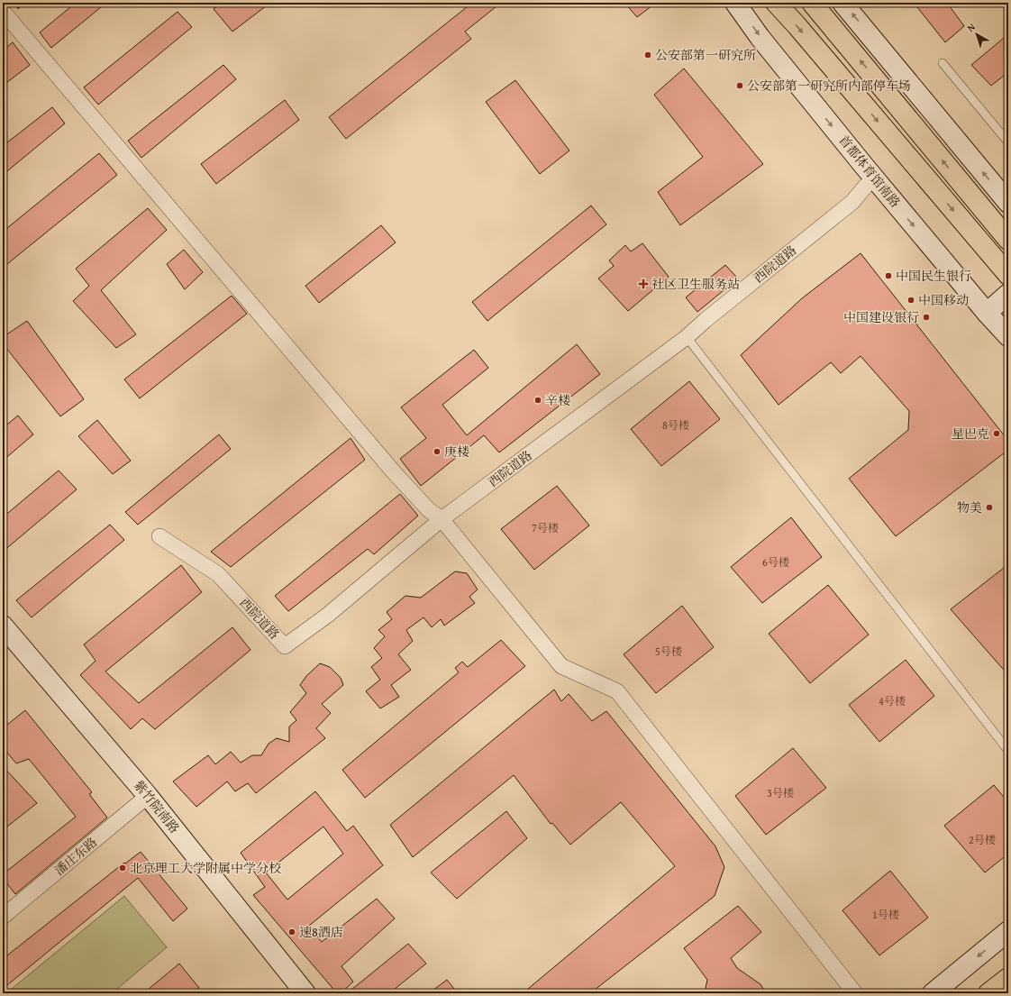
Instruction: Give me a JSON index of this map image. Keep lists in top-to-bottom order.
{
  "streets": {
    "street": [
      "首都体育馆南路",
      "西院道路",
      "紫竹院南路",
      "潘庄东路"
    ]
  },
  "crossings": [
    ["紫竹院南路", "潘庄东路"]
  ],
  "places": {
    "other": [
      "公安部第一研究所",
      "公安部第一研究所内部停车场",
      "中国民生银行",
      "中国移动",
      "中国建设银行",
      "辛楼",
      "星巴克",
      "庚楼",
      "物美",
      "北京理工大学附属中学分校",
      "速8酒店"
    ],
    "health": ["社区卫生服务站"]
  },
  "house_numbers": [
    "8号楼",
    "7号楼",
    "6号楼",
    "5号楼",
    "4号楼",
    "3号楼",
    "2号楼",
    "1号楼"
  ],
  "north": "top left"
}
